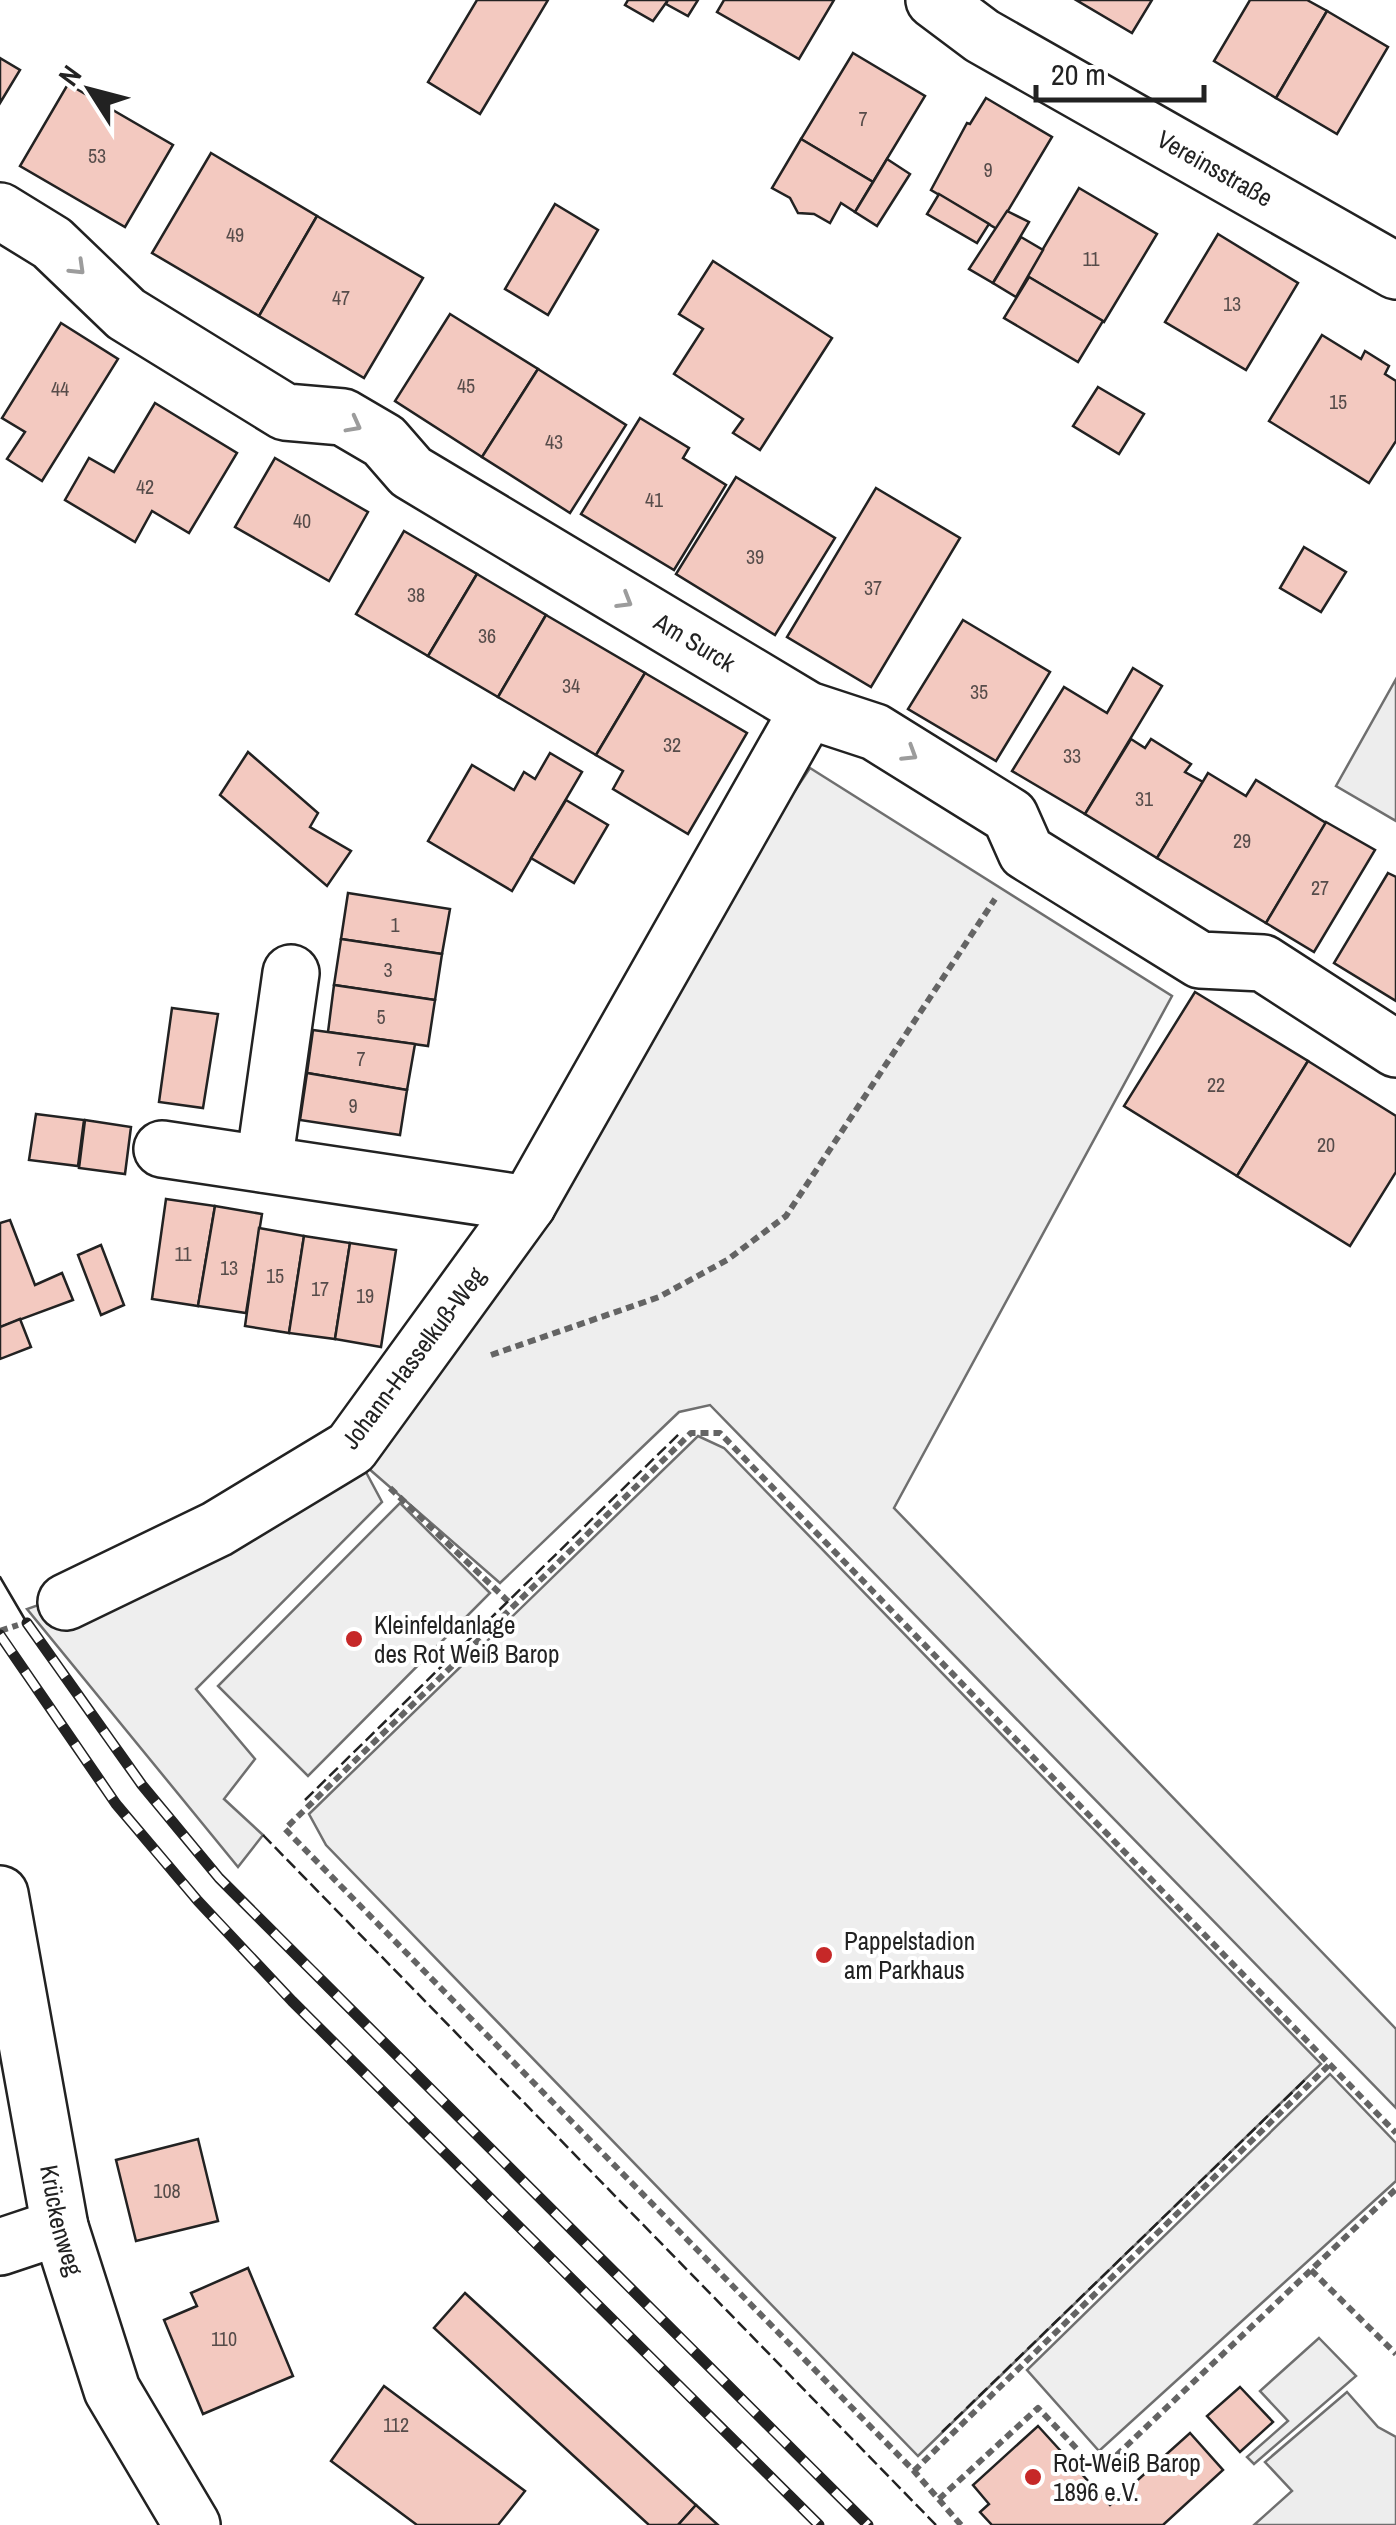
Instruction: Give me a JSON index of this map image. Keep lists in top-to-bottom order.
{
  "streets": {
    "street": [
      "Vereinsstraße",
      "Am Surck",
      "Johann-Hasselkuß-Weg",
      "Krückenweg"
    ]
  },
  "crossings": [
    ["Am Surck", "Johann-Hasselkuß-Weg"]
  ],
  "one_way": ["Am Surck"],
  "places": ["Kleinfeldanlage des Rot Weiß Barop", "Pappelstadion am Parkhaus", "Rot-Weiß Barop 1896 e.V."],
  "house_numbers": [
    "7",
    "53",
    "9",
    "49",
    "11",
    "47",
    "13",
    "45",
    "44",
    "15",
    "43",
    "42",
    "41",
    "40",
    "39",
    "37",
    "38",
    "36",
    "34",
    "35",
    "32",
    "33",
    "31",
    "29",
    "27",
    "1",
    "3",
    "5",
    "7",
    "22",
    "9",
    "20",
    "11",
    "13",
    "15",
    "17",
    "19",
    "108",
    "110",
    "112"
  ],
  "scale_bar": "20 m",
  "north": "top left"
}
